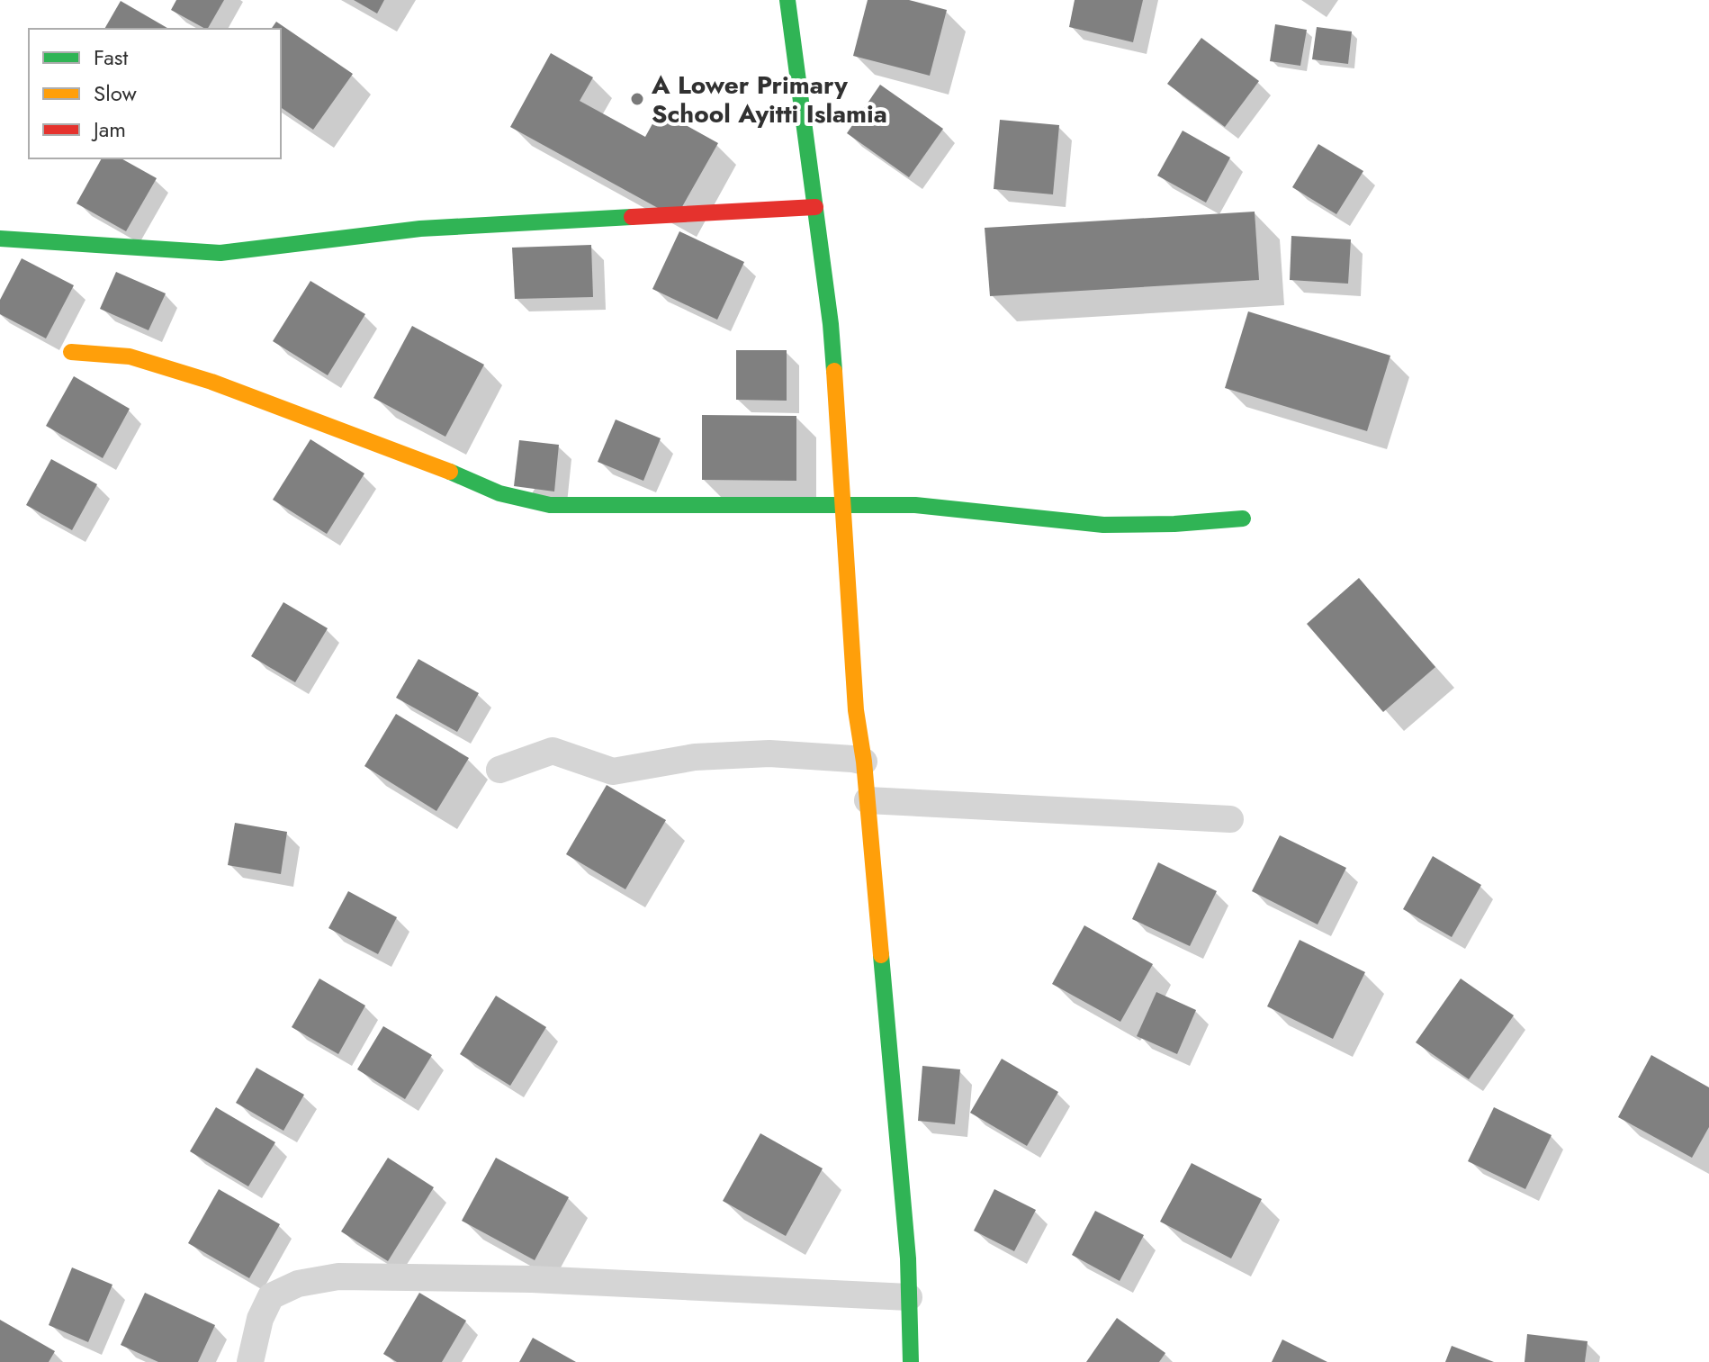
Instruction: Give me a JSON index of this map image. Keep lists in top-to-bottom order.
{
  "places": ["A Lower Primary School Ayitti Islamia"],
  "legend": ["Fast", "Slow", "Jam"]
}
